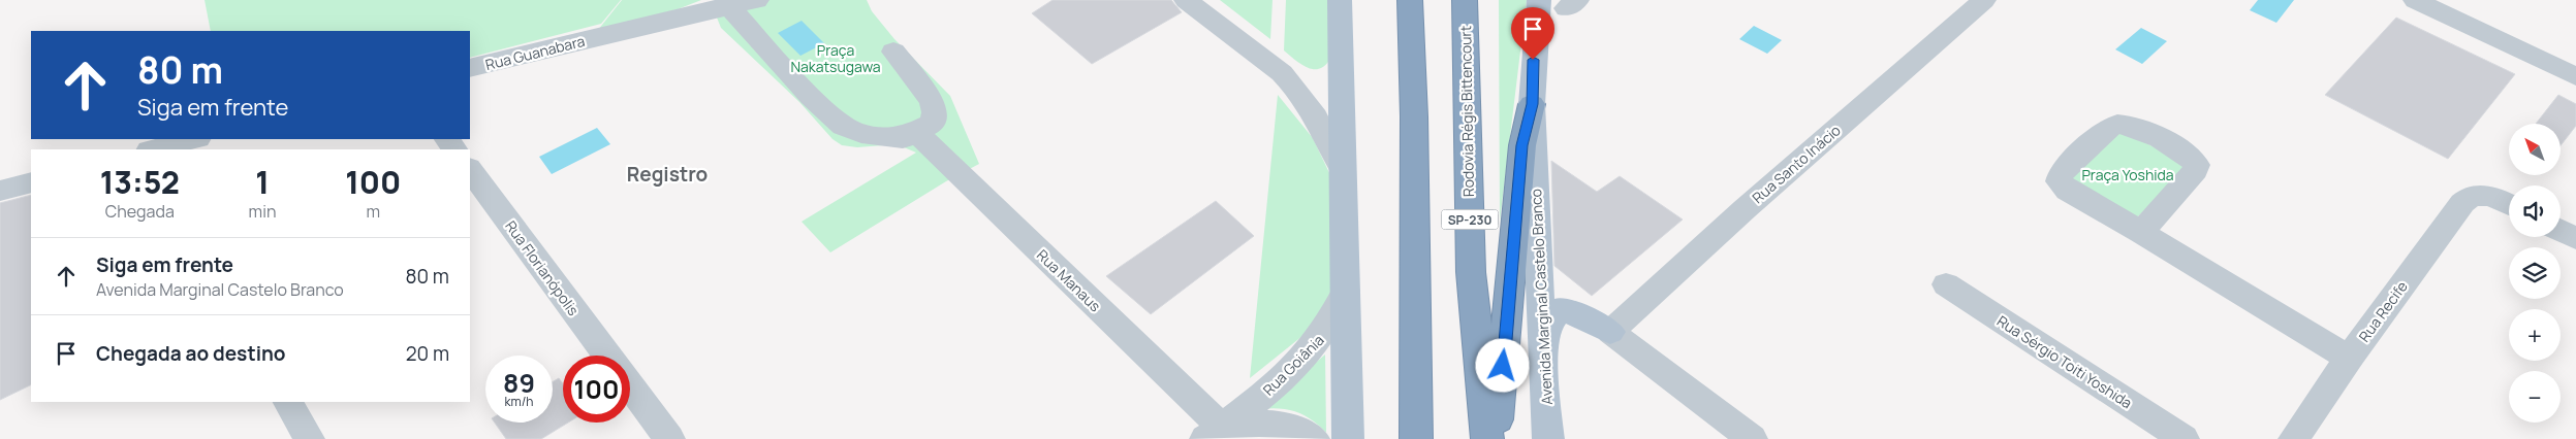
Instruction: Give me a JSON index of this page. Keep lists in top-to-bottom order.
{
  "streets": {
    "highway": ["Rodovia Régis Bittencourt", "SP-230"],
    "main road": ["Avenida Marginal Castelo Branco"],
    "street": [
      "Rua Guanabara",
      "Rua Santo Inácio",
      "Rua Florianópolis",
      "Rua Manaus",
      "Rua Recife",
      "Rua Sérgio Toiti Yoshida",
      "Rua Goiânia"
    ]
  },
  "crossings": [
    ["Rua Manaus", "Rua Goiânia"]
  ],
  "districts": ["Registro"],
  "parks": ["Praça Nakatsugawa", "Praça Yoshida"],
  "north": "top left",
  "page": {
    "turn": ["80 m", "Siga em frente"],
    "map_buttons": ["+", "−"],
    "eta": [
      "13:52",
      "Chegada",
      "1",
      "min",
      "100",
      "m"
    ],
    "list": [
      {
        "name": "Siga em frente",
        "note": "Avenida Marginal Castelo Branco",
        "value": "80 m"
      },
      {
        "name": "Chegada ao destino",
        "value": "20 m"
      }
    ],
    "speed": "89 km/h",
    "limit": "100"
  }
}
